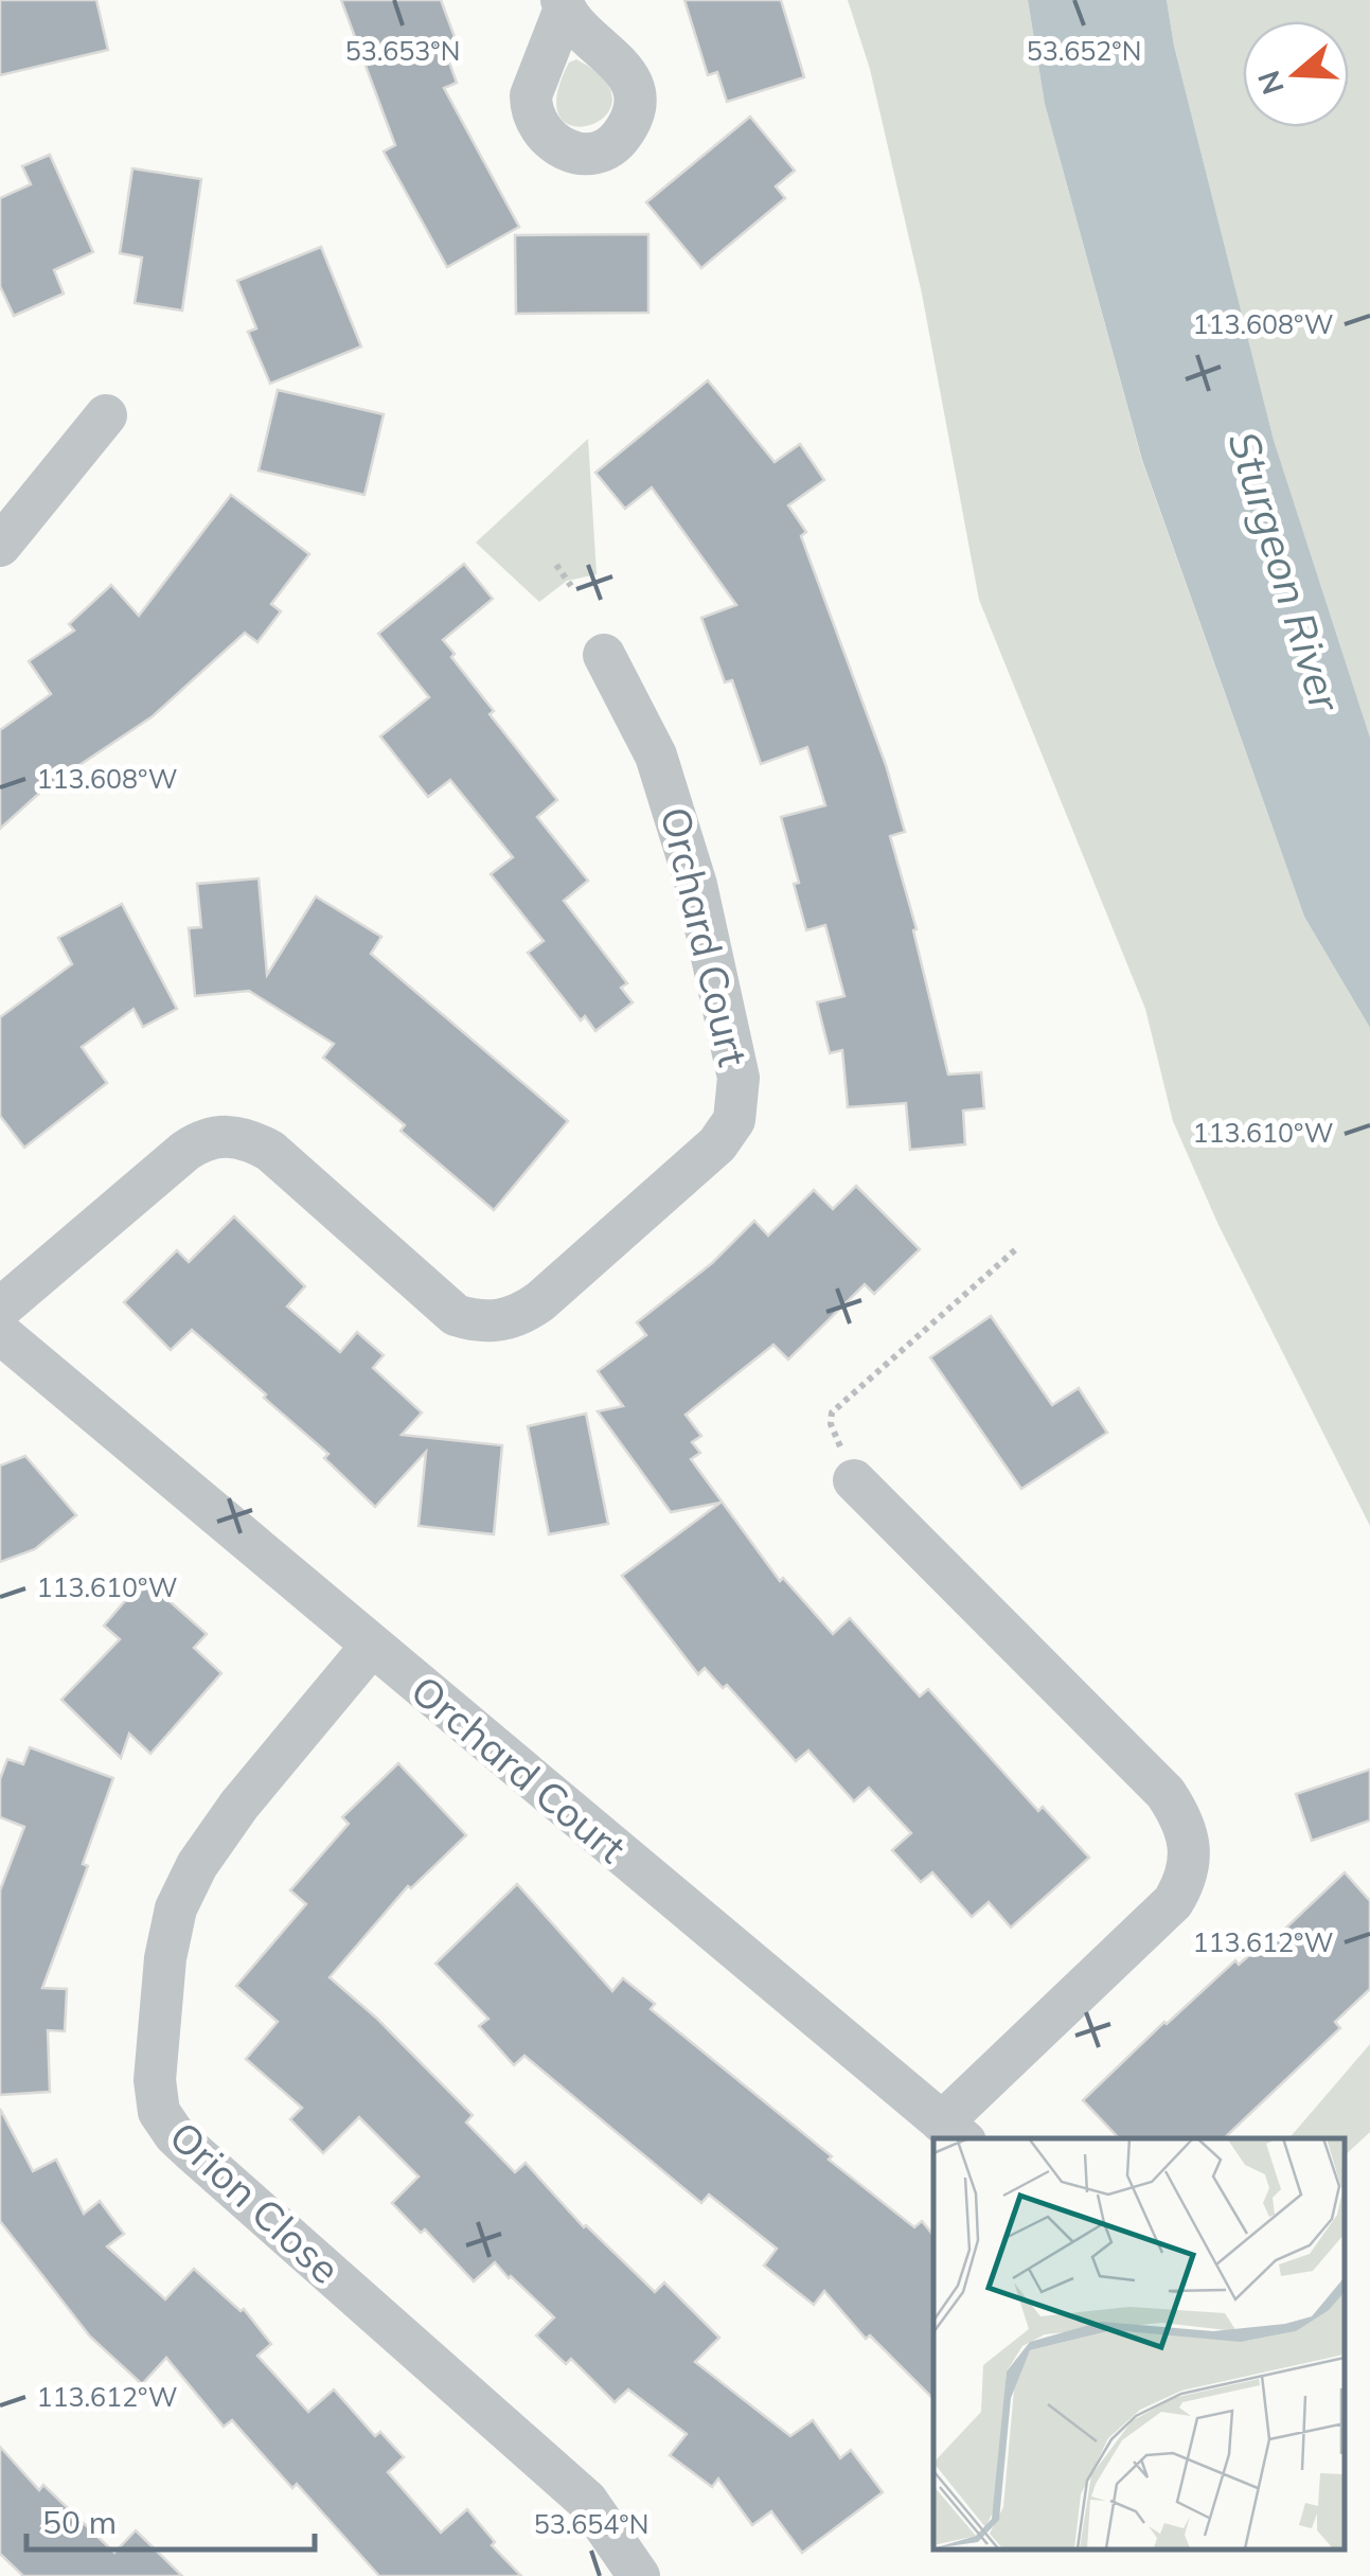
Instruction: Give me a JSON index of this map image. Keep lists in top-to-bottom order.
{
  "streets": {
    "street": ["Orchard Court", "Orion Close"]
  },
  "crossings": [
    ["Orchard Court", "Orion Close"]
  ],
  "water": ["Sturgeon River"],
  "scale_bar": "50 m",
  "north": "left",
  "coordinates": [
    "53.652°N",
    "53.653°N",
    "113.608°W",
    "113.610°W",
    "113.612°W",
    "53.654°N"
  ]
}
